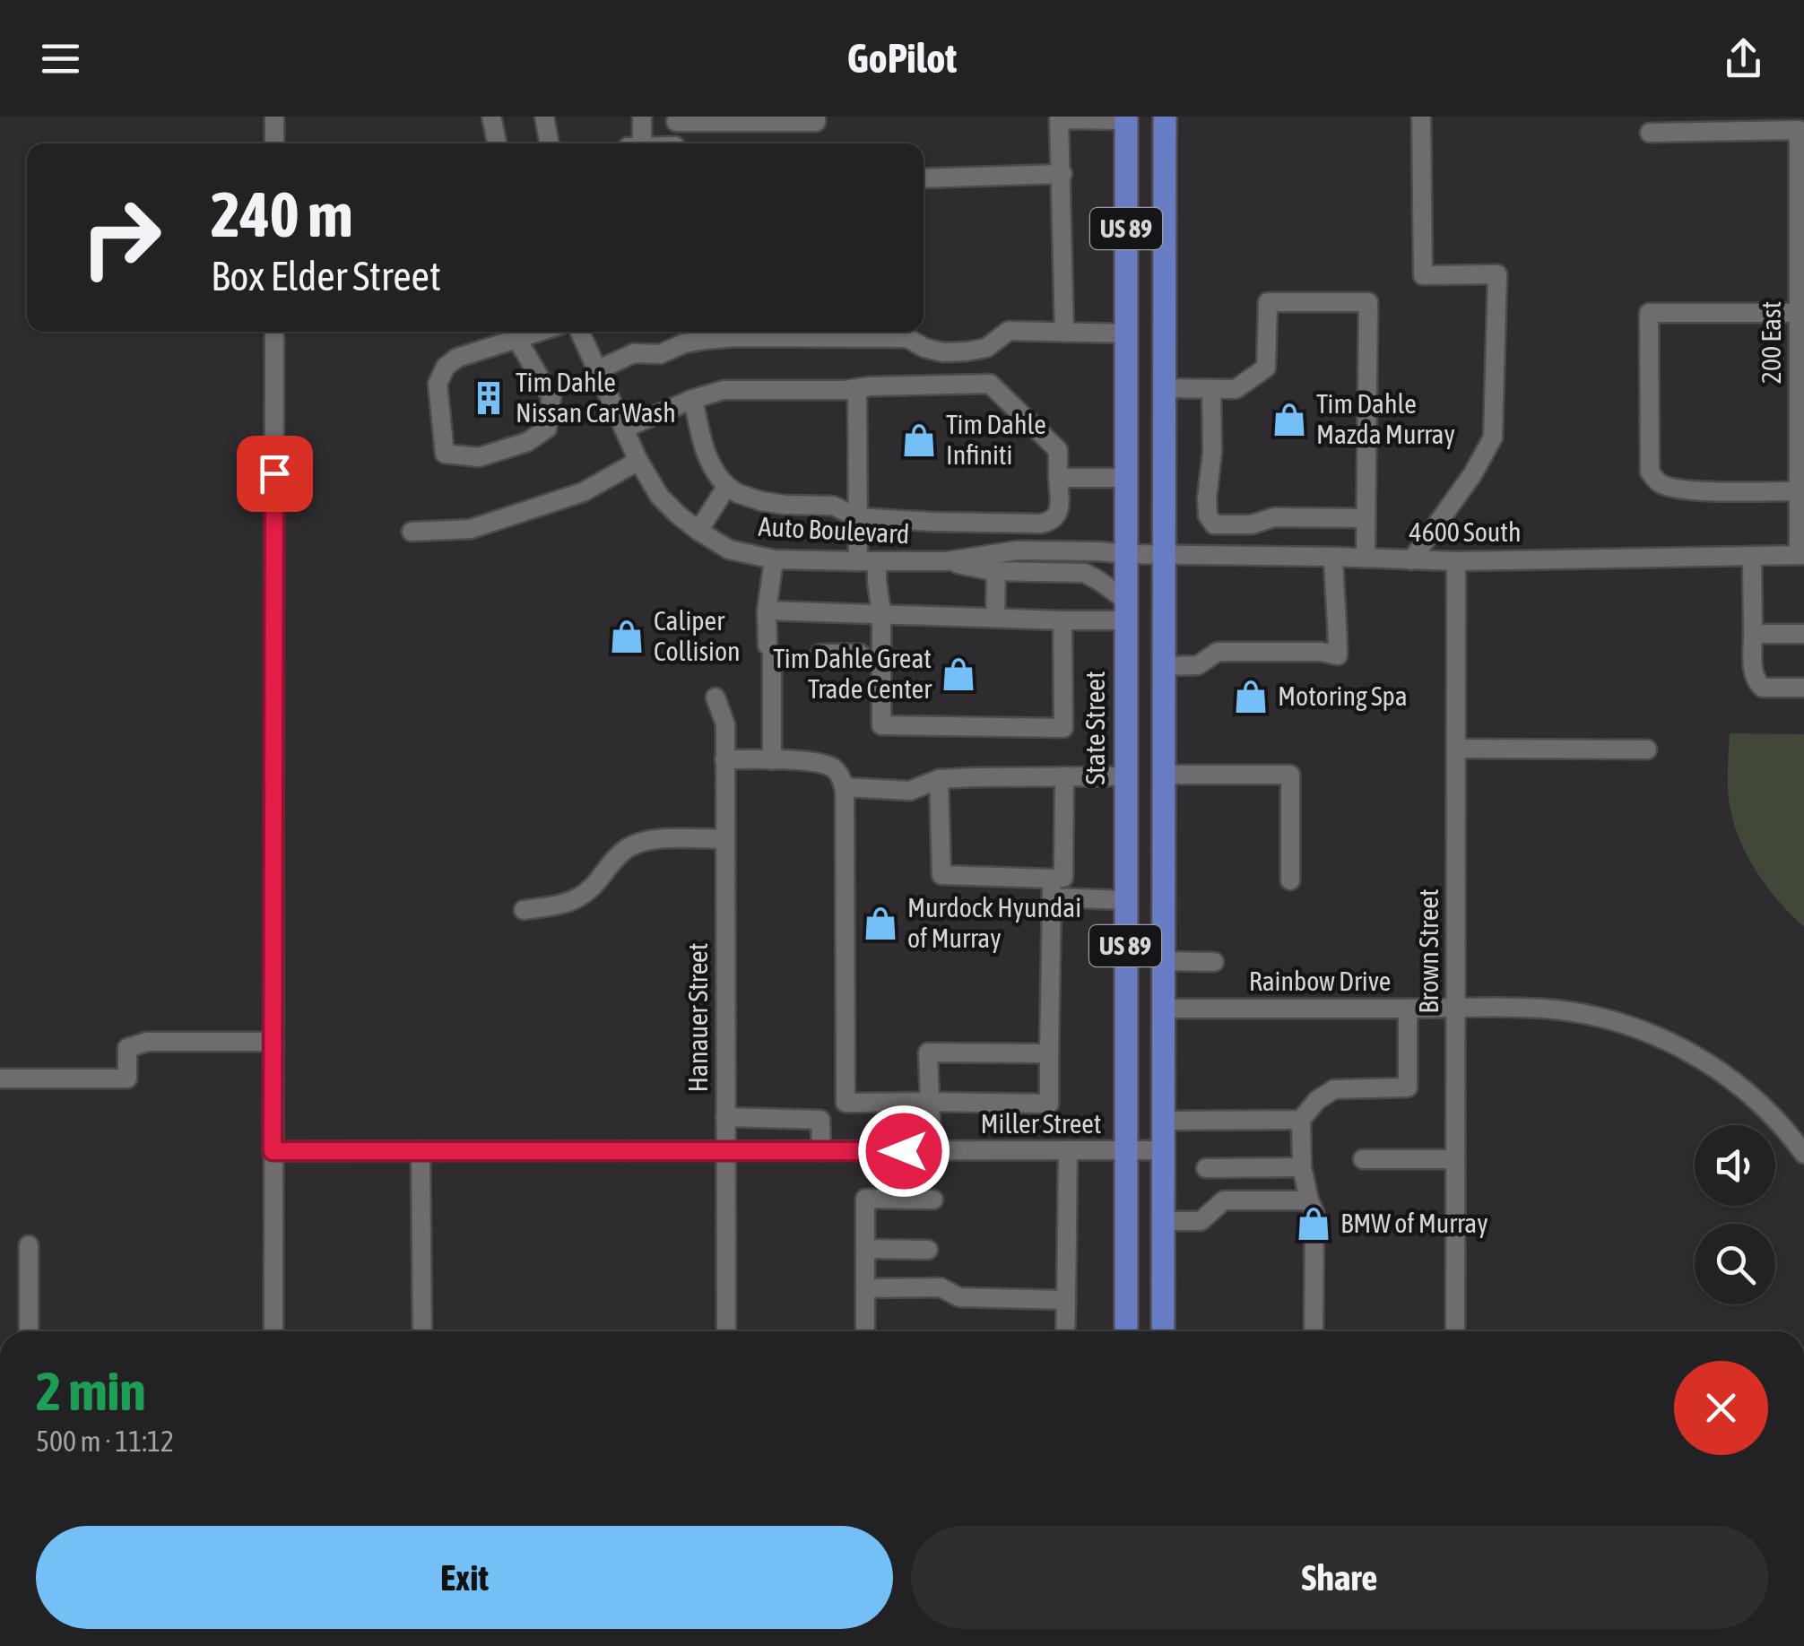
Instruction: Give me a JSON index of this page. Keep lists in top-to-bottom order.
{
  "streets": {
    "main road": ["US 89", "State Street"],
    "street": [
      "200 East",
      "Auto Boulevard",
      "4600 South",
      "Brown Street",
      "Rainbow Drive",
      "Hanauer Street",
      "Miller Street"
    ]
  },
  "crossings": [
    ["US 89", "4600 South"],
    ["US 89", "Rainbow Drive"],
    ["US 89", "Miller Street"],
    ["200 East", "4600 South"],
    ["Auto Boulevard", "4600 South"],
    ["Auto Boulevard", "State Street"],
    ["4600 South", "State Street"],
    ["4600 South", "Brown Street"],
    ["State Street", "Miller Street"],
    ["Brown Street", "Rainbow Drive"],
    ["Hanauer Street", "Miller Street"]
  ],
  "places": {
    "building": ["Tim Dahle Nissan Car Wash"],
    "shop": [
      "Tim Dahle Mazda Murray",
      "Tim Dahle Infiniti",
      "Caliper Collision",
      "Tim Dahle Great Trade Center",
      "Motoring Spa",
      "Murdock Hyundai of Murray",
      "BMW of Murray"
    ]
  },
  "page": {
    "header": "GoPilot",
    "turn": ["240 m", "Box Elder Street"],
    "heading": ["2 min", "500 m · 11:12"],
    "buttons": ["Exit", "Share"]
  }
}
